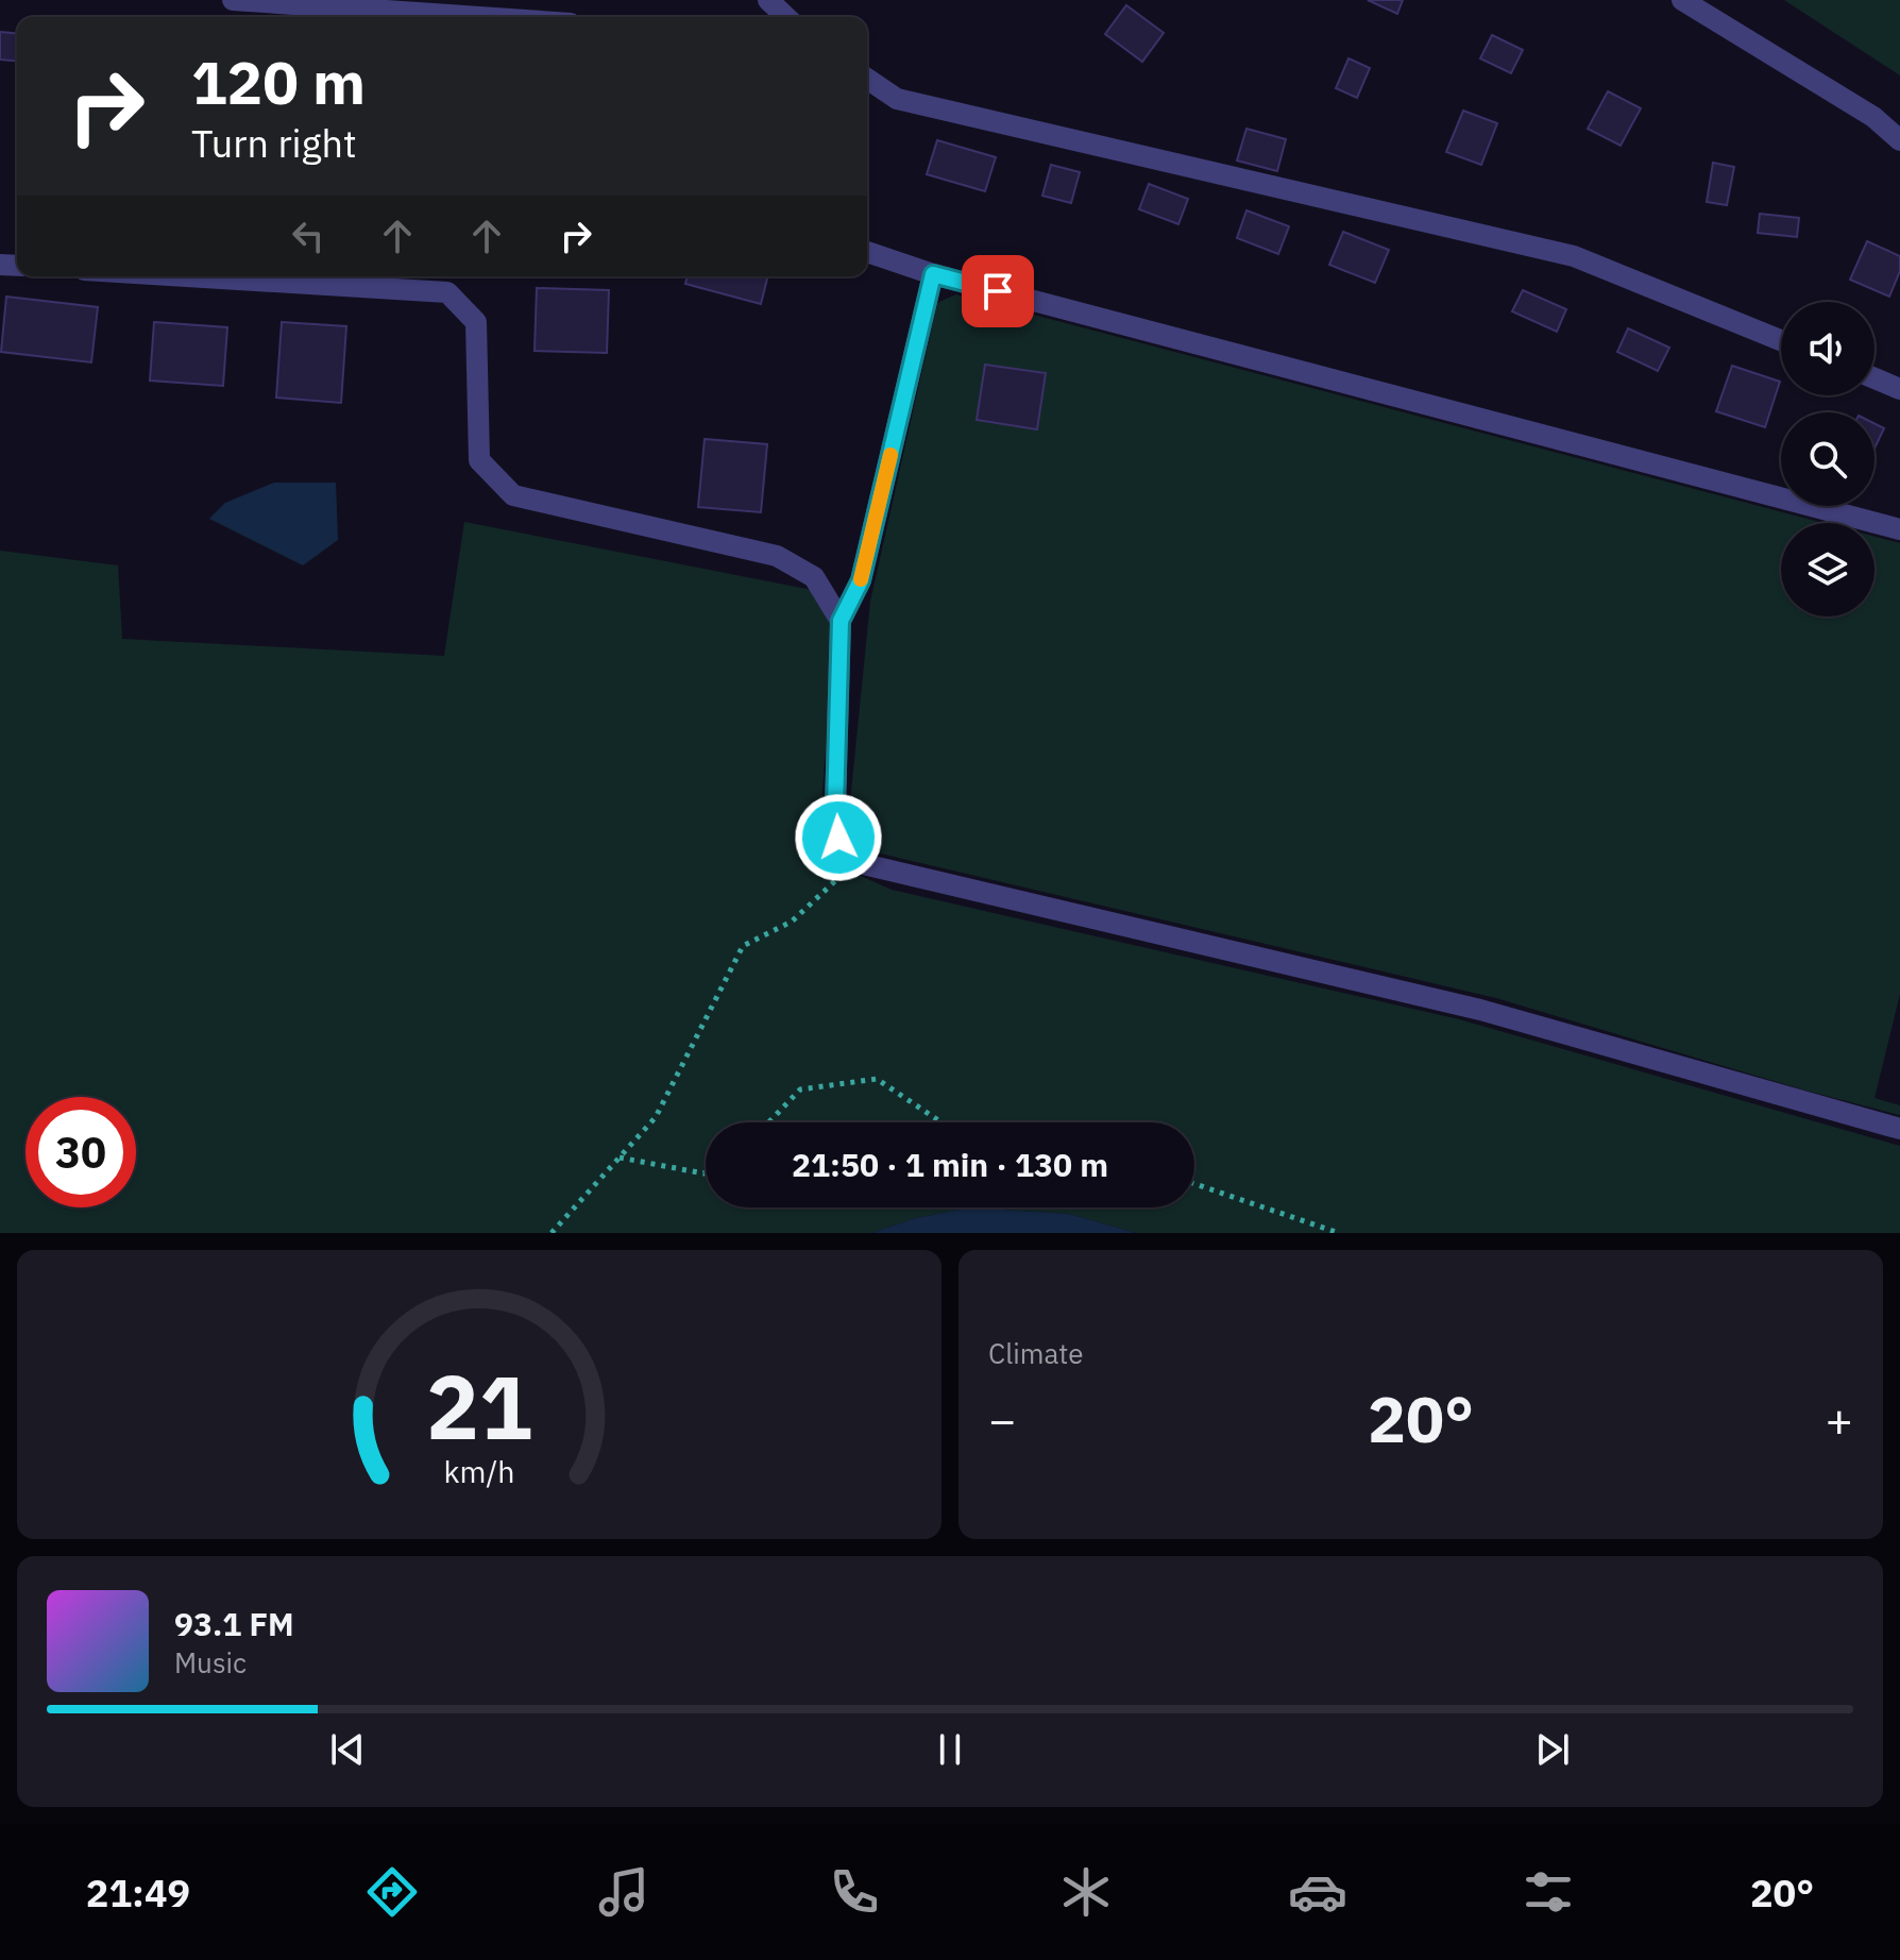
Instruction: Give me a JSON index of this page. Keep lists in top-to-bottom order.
{
  "page": {
    "turn": ["120 m", "Turn right"],
    "limit": "30",
    "trip": "21:50 · 1 min · 130 m",
    "tile": "Climate",
    "heat": ["−", "20°", "+"],
    "song": ["93.1 FM", "Music"],
    "tabs": ["21:49", "20°"],
    "gauge": ["21", "km/h"]
  }
}
